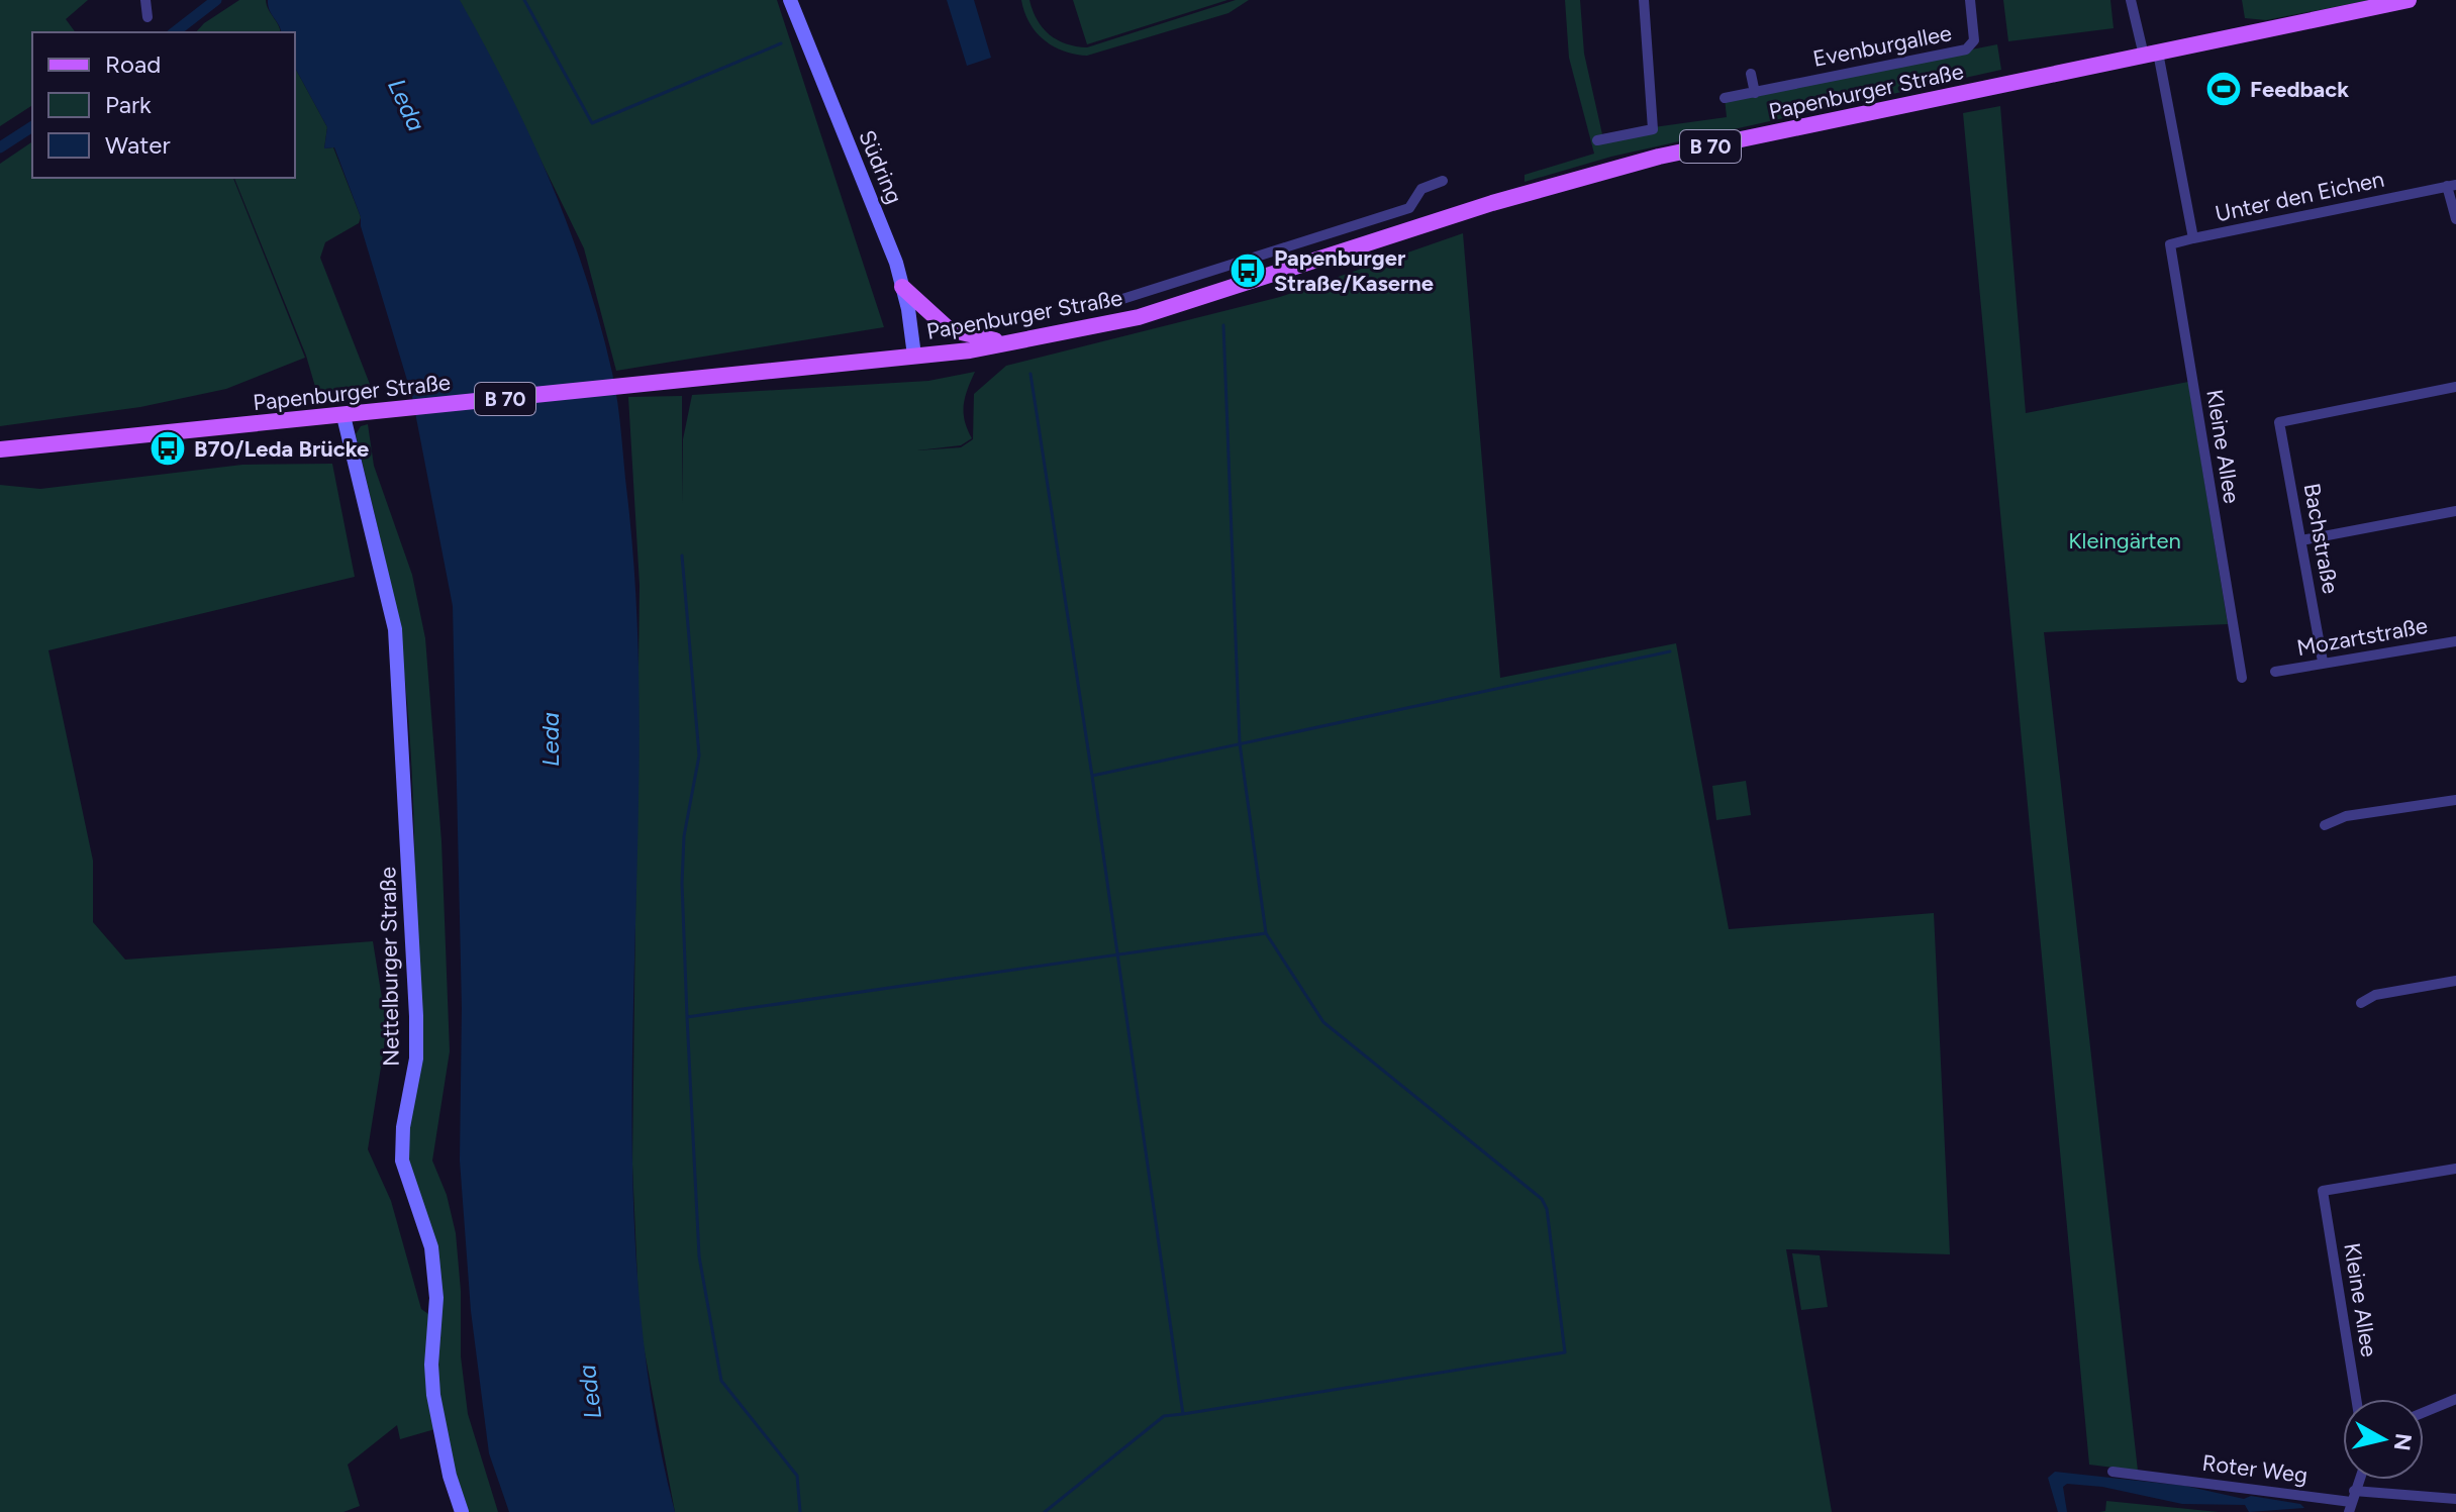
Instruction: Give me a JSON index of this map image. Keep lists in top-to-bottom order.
{
  "streets": {
    "main road": ["Papenburger Straße", "B 70"],
    "street": [
      "Evenburgallee",
      "Südring",
      "Unter den Eichen",
      "Kleine Allee",
      "Bachstraße",
      "Mozartstraße",
      "Nettelburger Straße",
      "Roter Weg"
    ]
  },
  "crossings": [
    ["Papenburger Straße", "Südring"],
    ["Papenburger Straße", "Unter den Eichen"],
    ["Papenburger Straße", "Nettelburger Straße"],
    ["Unter den Eichen", "Kleine Allee"],
    ["Bachstraße", "Mozartstraße"]
  ],
  "water": ["Leda"],
  "parks": ["Kleingärten"],
  "places": {
    "sports": ["Feedback"],
    "bus stop": ["Papenburger Straße/Kaserne", "B70/Leda Brücke"]
  },
  "legend": ["Road", "Park", "Water"],
  "north": "right"
}
